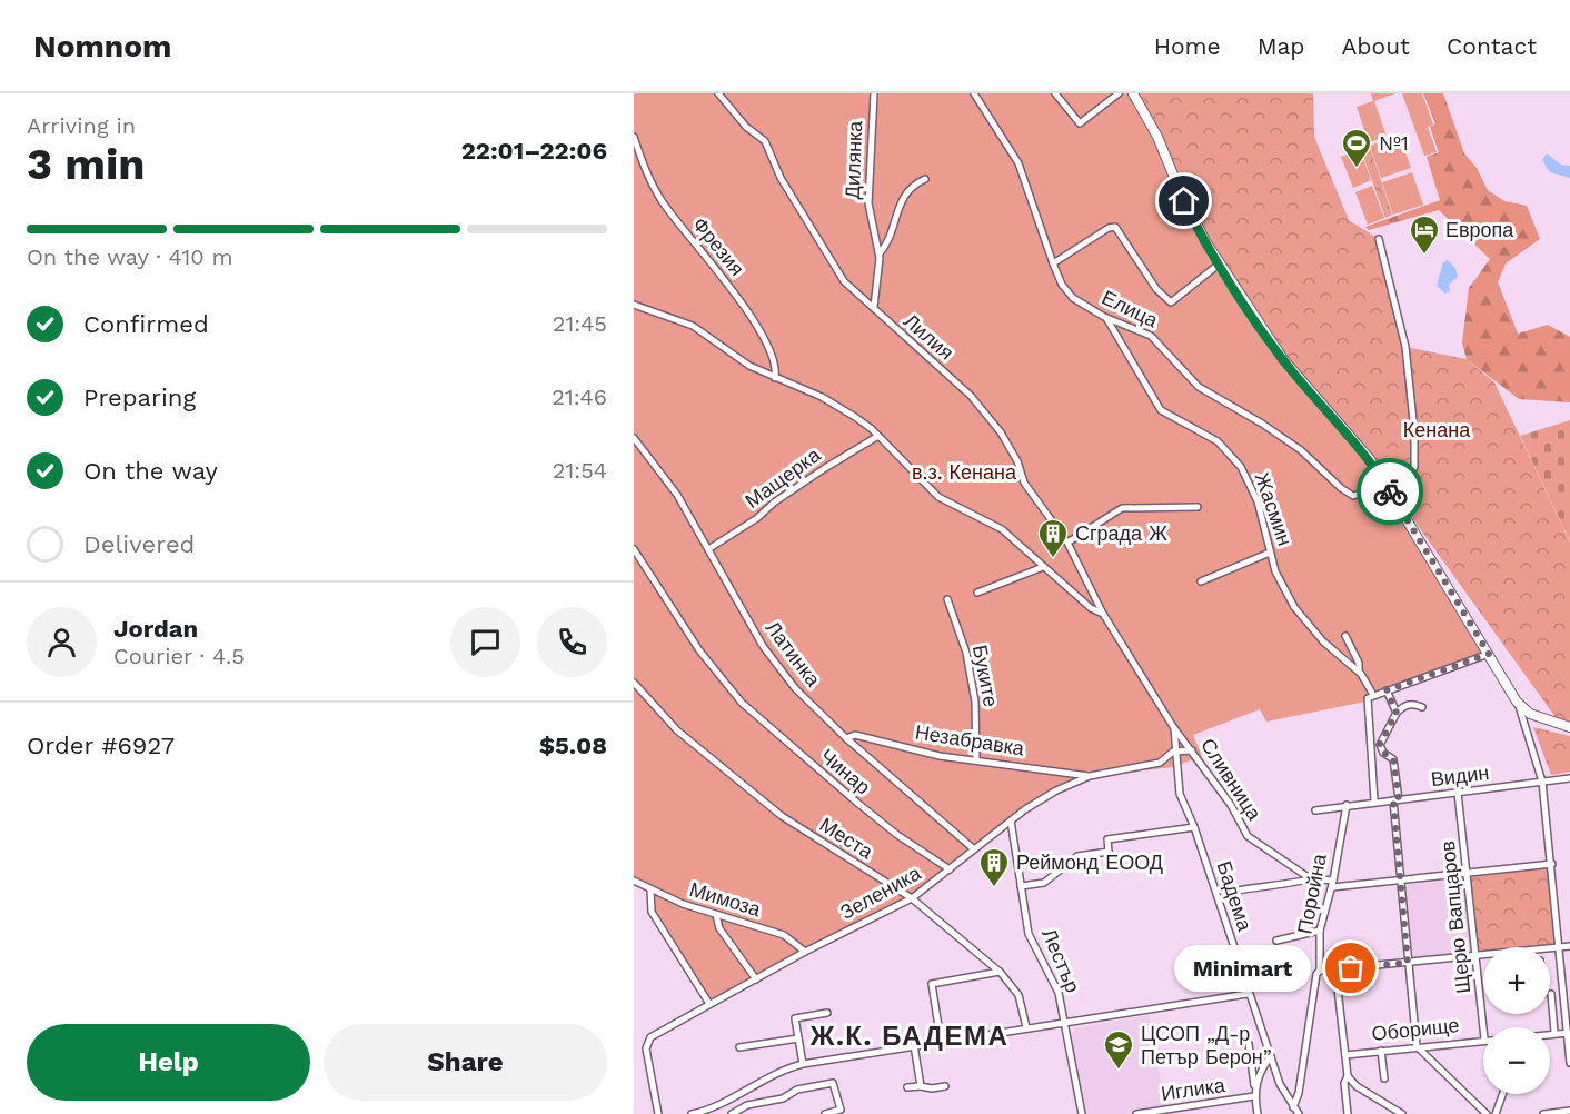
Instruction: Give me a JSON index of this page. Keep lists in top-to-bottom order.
{
  "streets": {
    "street": [
      "Дилянка",
      "Фрезия",
      "Елица",
      "Лилия",
      "Мащерка",
      "Жасмин",
      "Латинка",
      "Буките",
      "Незабравка",
      "Чинар",
      "Видин",
      "Сливница",
      "Места",
      "Зеленика",
      "Поройна",
      "Бадема",
      "Мимоза",
      "Щерю Вапцаров",
      "Лестър",
      "Оборище",
      "Иглика"
    ]
  },
  "crossings": [
    ["Дилянка", "Лилия"],
    ["Елица", "Жасмин"],
    ["Лилия", "Сливница"],
    ["Мащерка", "Латинка"],
    ["Латинка", "Незабравка"],
    ["Латинка", "Зеленика"],
    ["Буките", "Незабравка"],
    ["Незабравка", "Зеленика"],
    ["Чинар", "Зеленика"],
    ["Видин", "Поройна"],
    ["Видин", "Щерю Вапцаров"],
    ["Сливница", "Зеленика"],
    ["Сливница", "Поройна"],
    ["Сливница", "Бадема"],
    ["Сливница", "Щерю Вапцаров"],
    ["Места", "Зеленика"],
    ["Зеленика", "Бадема"],
    ["Зеленика", "Мимоза"],
    ["Зеленика", "Лестър"],
    ["Поройна", "Бадема"]
  ],
  "districts": ["Ж.К. БАДЕМА"],
  "parks": ["Кенана", "в.з. Кенана"],
  "places": {
    "sports": ["№1"],
    "hotel": ["Европа"],
    "building": ["Сграда Ж", "Реймонд ЕООД"],
    "other": ["Minimart"],
    "school or university": ["ЦСОП „Д-р Петър Берон”"]
  },
  "page": {
    "header": "Nomnom",
    "nav": [
      "Home",
      "Map",
      "About",
      "Contact"
    ],
    "heading": ["3 min", "Arriving in", "22:01–22:06"],
    "panel": [
      "Jordan",
      "Courier · 4.5",
      "Order #6927",
      "$5.08"
    ],
    "bar": "On the way · 410 m",
    "list": [
      ["Confirmed", "21:45"],
      ["Preparing", "21:46"],
      ["On the way", "21:54"],
      "Delivered"
    ],
    "bubble": "Minimart",
    "map_buttons": ["+", "−"],
    "buttons": ["Help", "Share"]
  }
}
